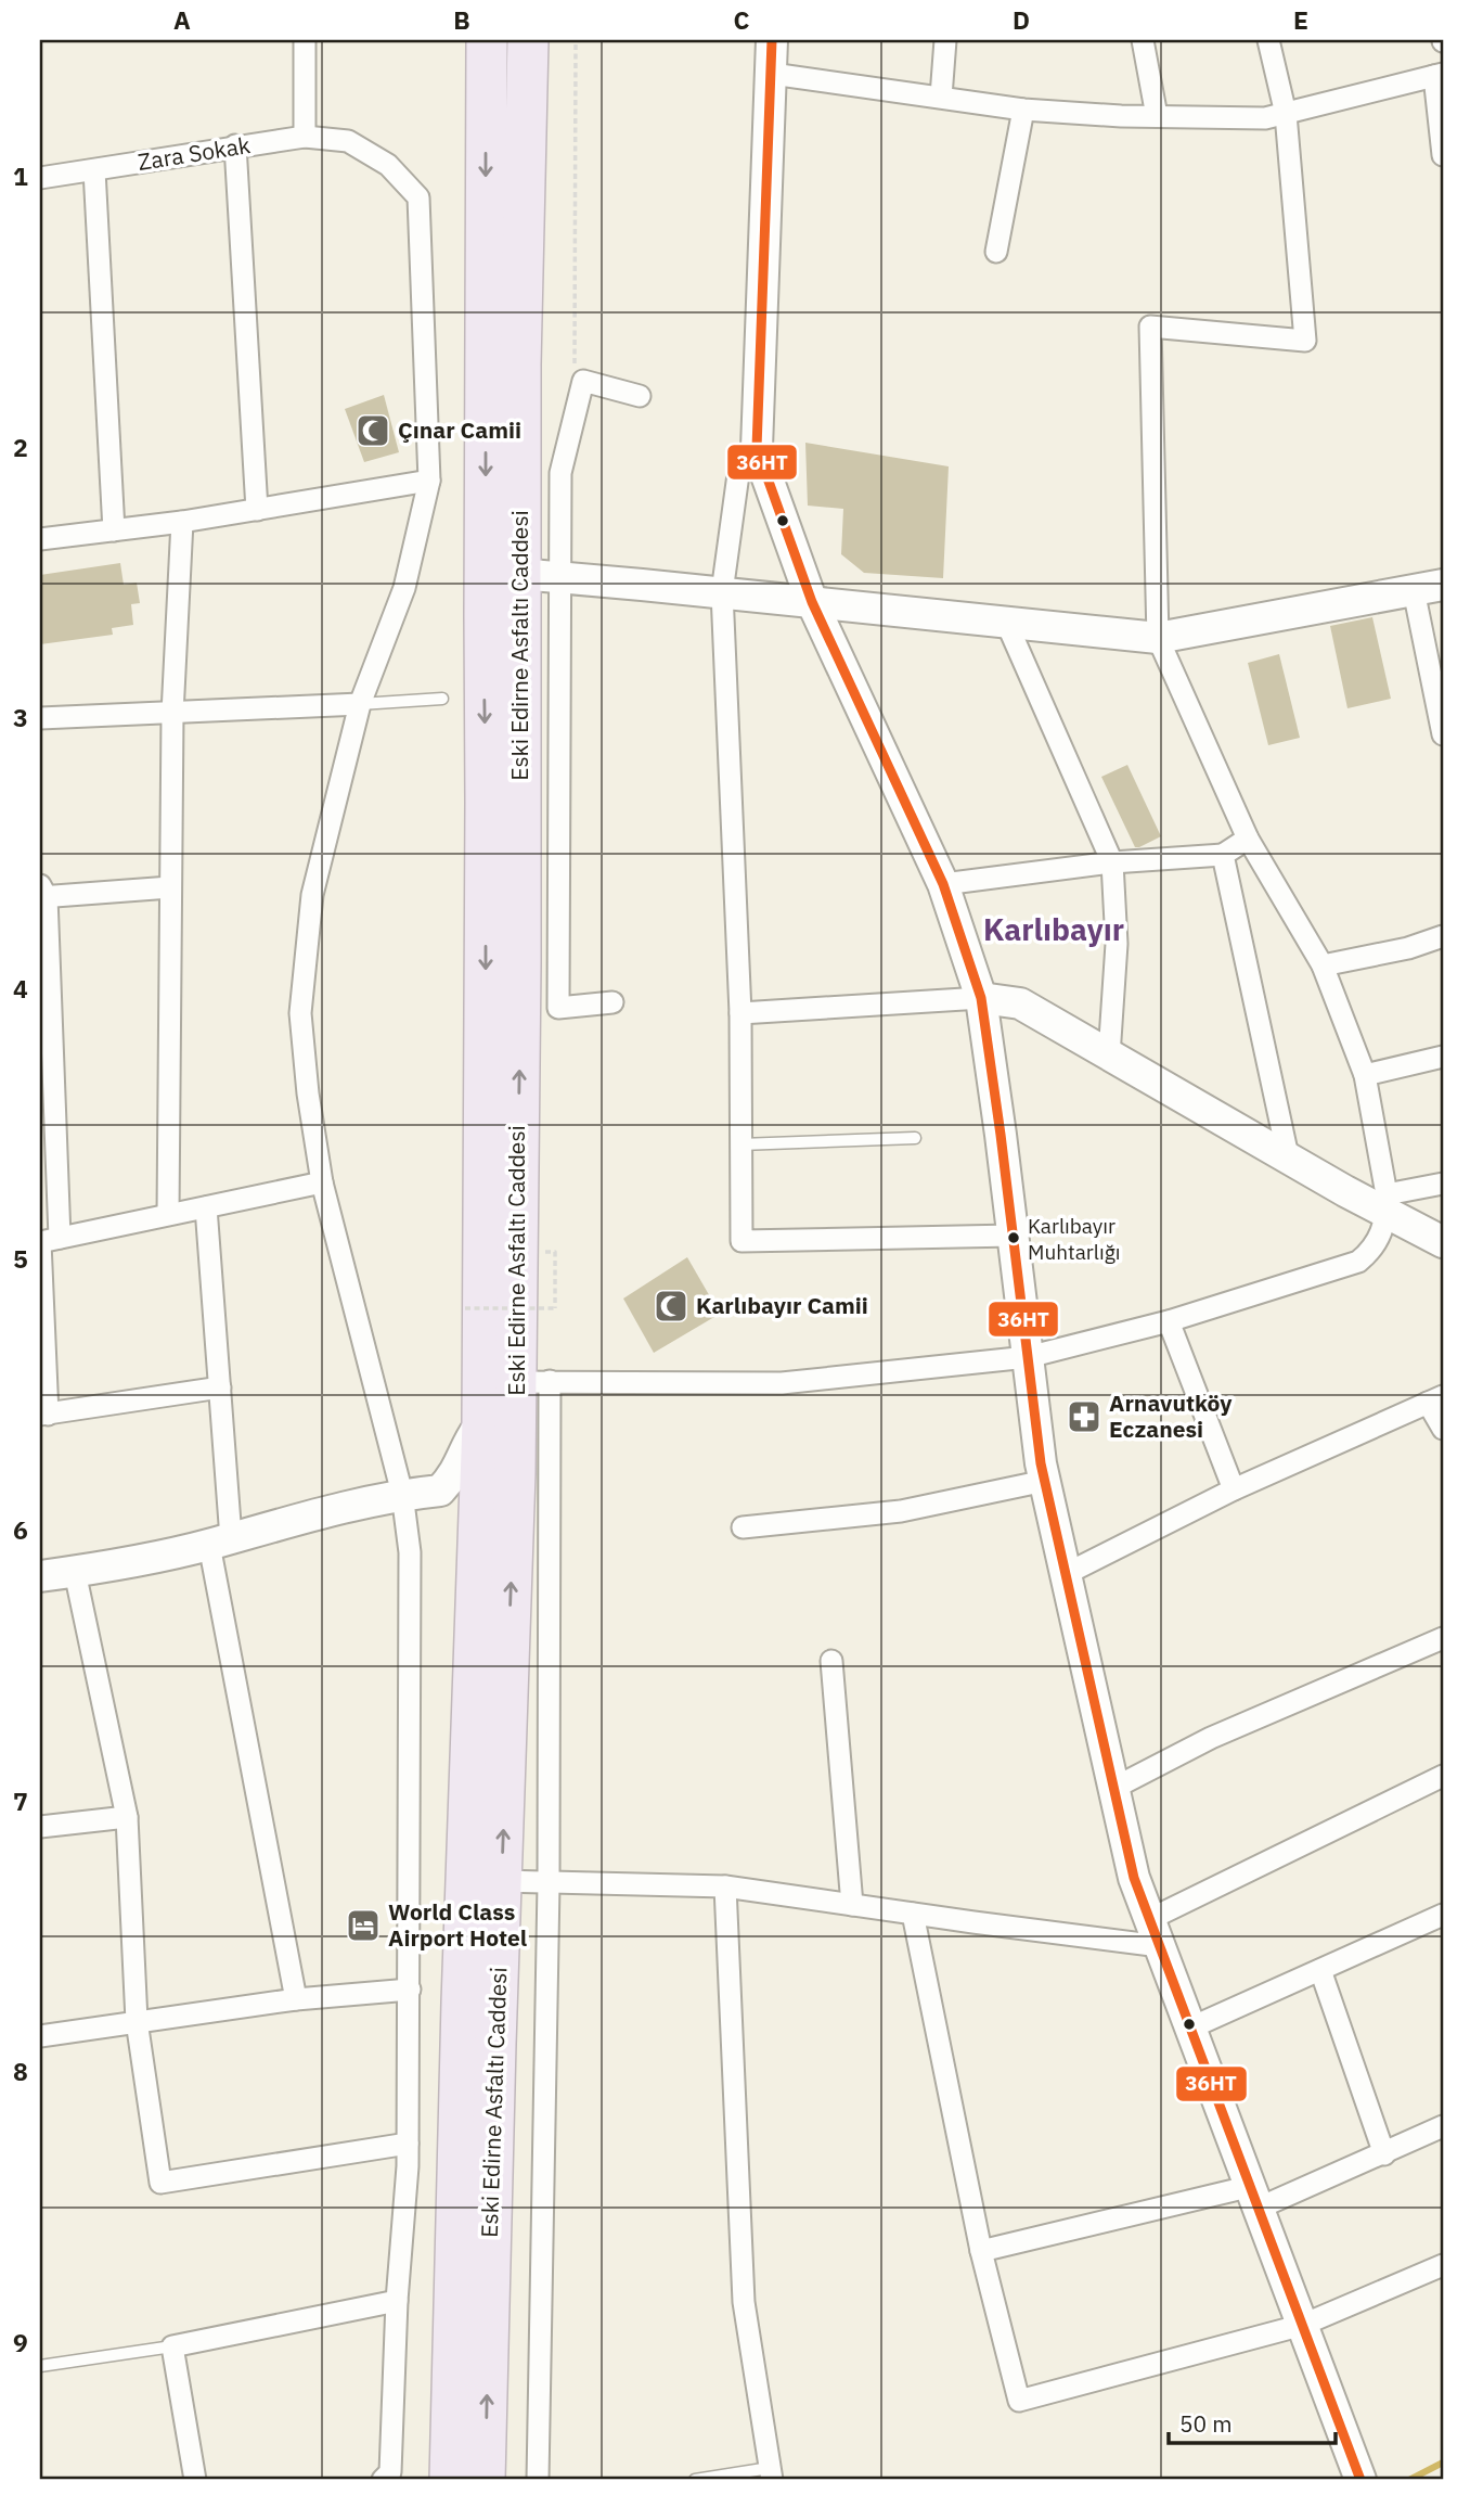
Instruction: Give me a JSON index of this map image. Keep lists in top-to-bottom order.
{
  "streets": {
    "highway": ["Eski Edirne Asfaltı Caddesi"],
    "street": ["Zara Sokak"]
  },
  "districts": ["Karlıbayır"],
  "places": {
    "mosque": ["Çınar Camii", "Karlıbayır Camii"],
    "other": ["Karlıbayır Muhtarlığı"],
    "pharmacy": ["Arnavutköy Eczanesi"],
    "hotel": ["World Class Airport Hotel"]
  },
  "lines": ["transit line 36HT"],
  "scale_bar": "50 m",
  "grid": {
    "columns": [
      "A",
      "B",
      "C",
      "D",
      "E"
    ],
    "rows": [
      "1",
      "2",
      "3",
      "4",
      "5",
      "6",
      "7",
      "8",
      "9"
    ]
  }
}
